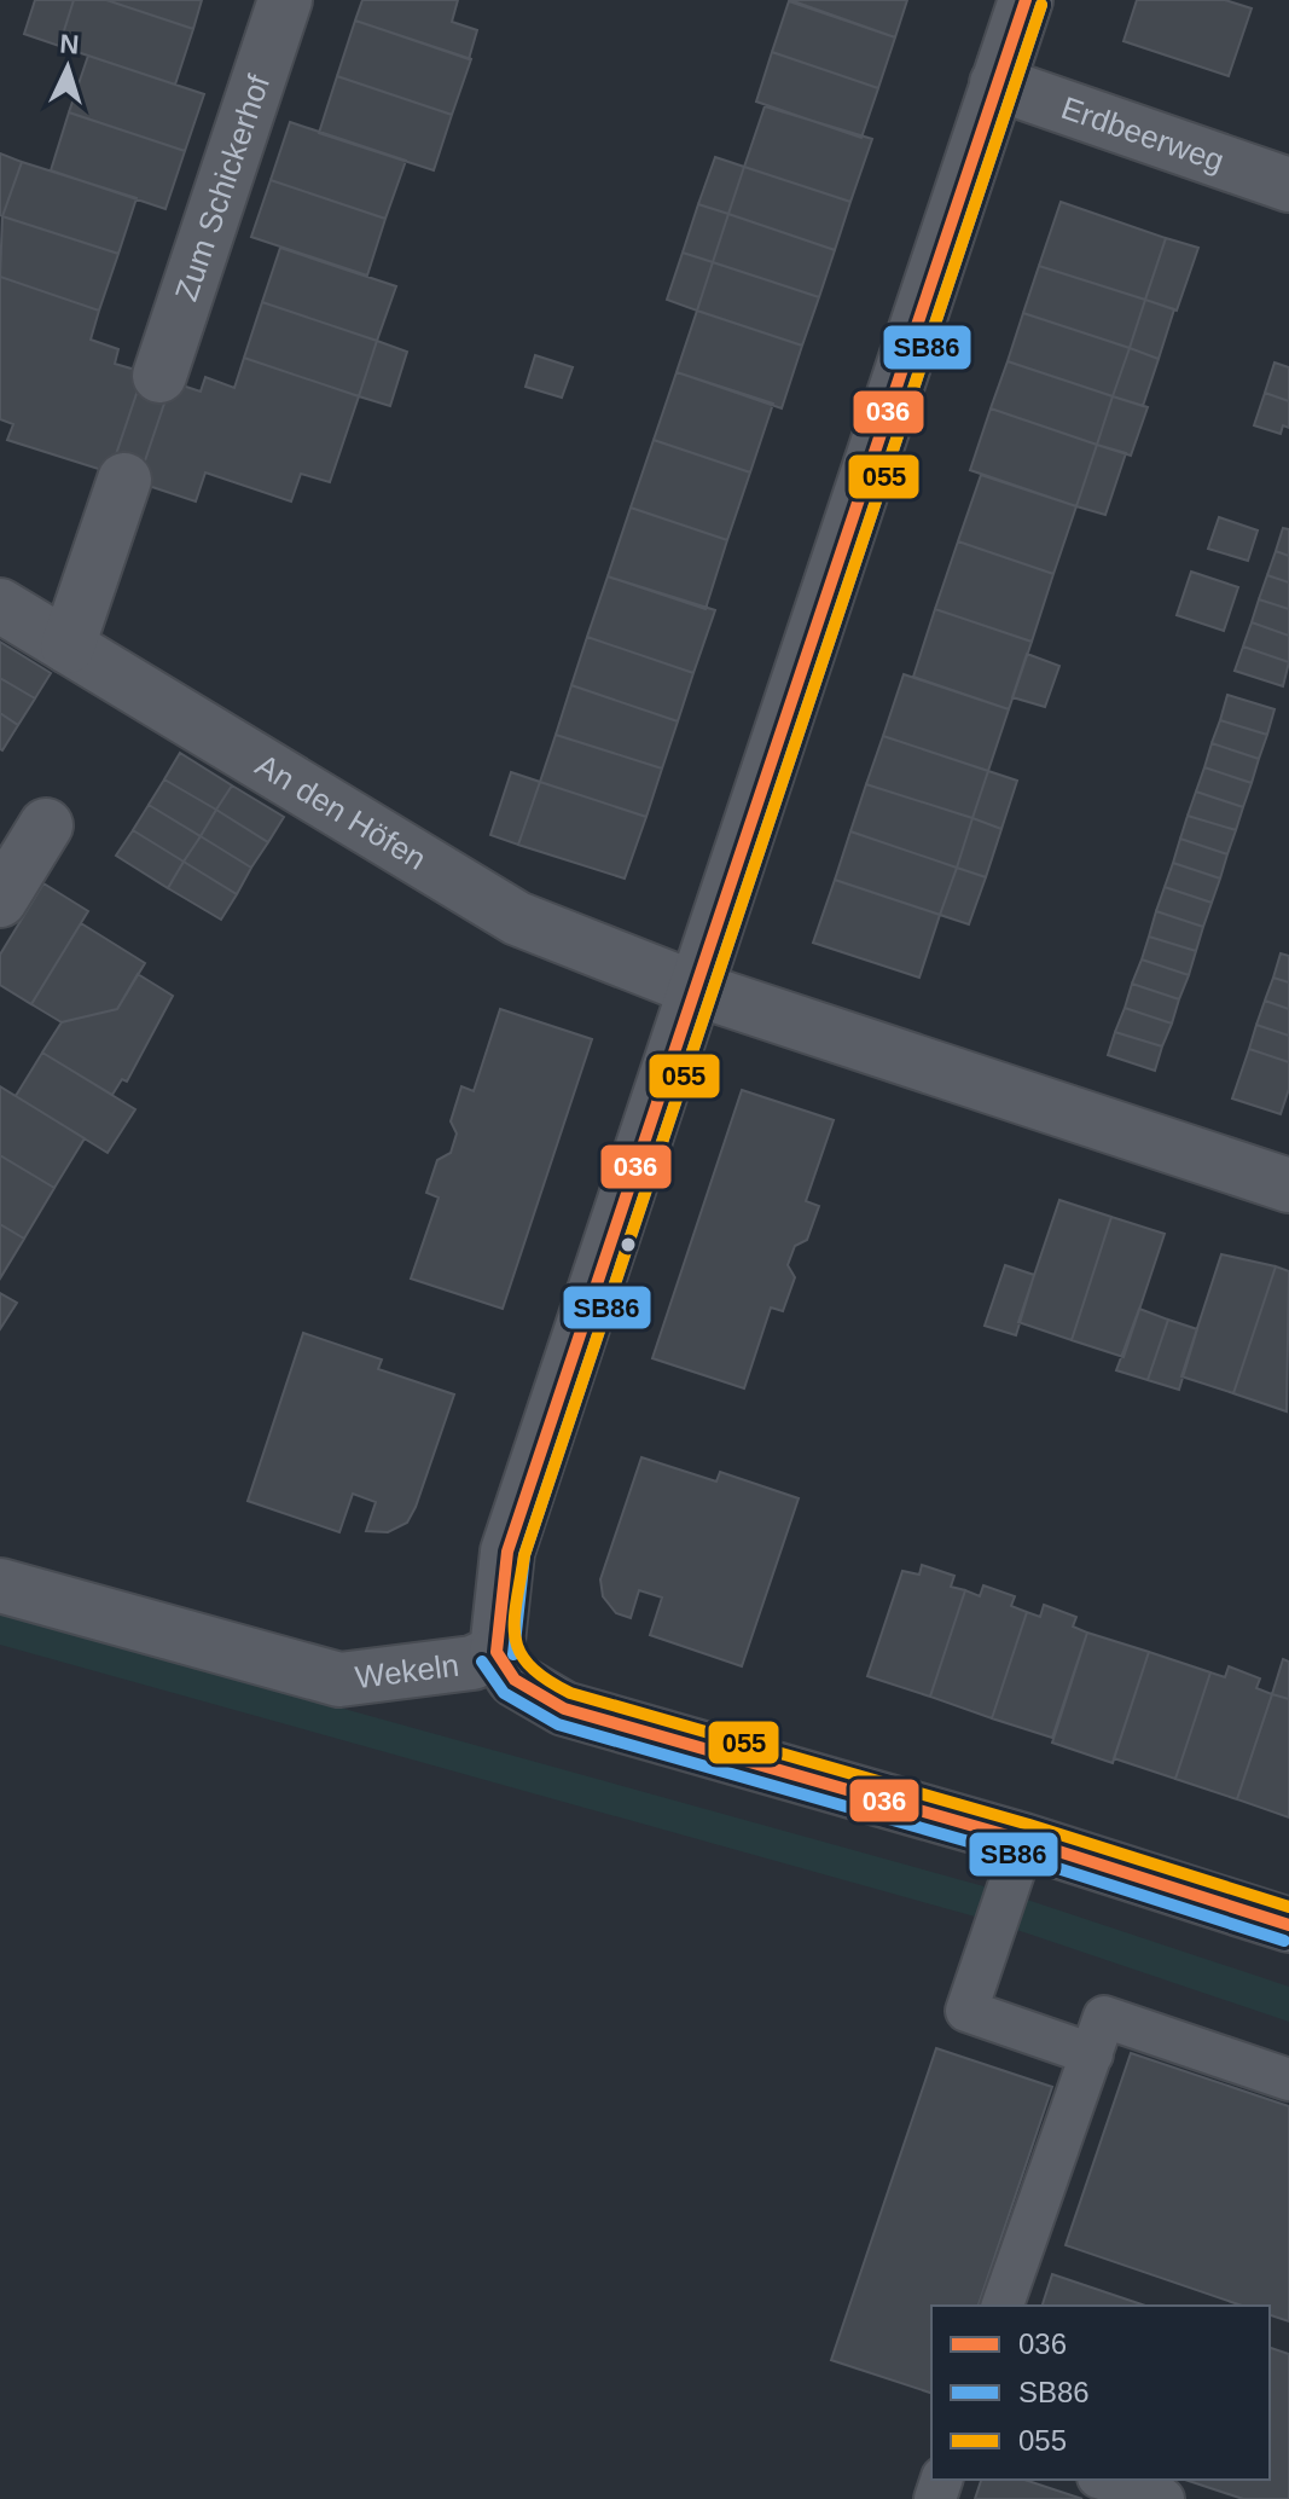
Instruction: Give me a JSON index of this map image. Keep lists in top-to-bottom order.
{
  "streets": {
    "street": [
      "Erdbeerweg",
      "Zum Schickerhof",
      "An den Höfen",
      "Wekeln"
    ]
  },
  "lines": ["transit line 036", "transit line SB86", "transit line 055"],
  "legend": ["036", "SB86", "055"],
  "north": "top"
}
